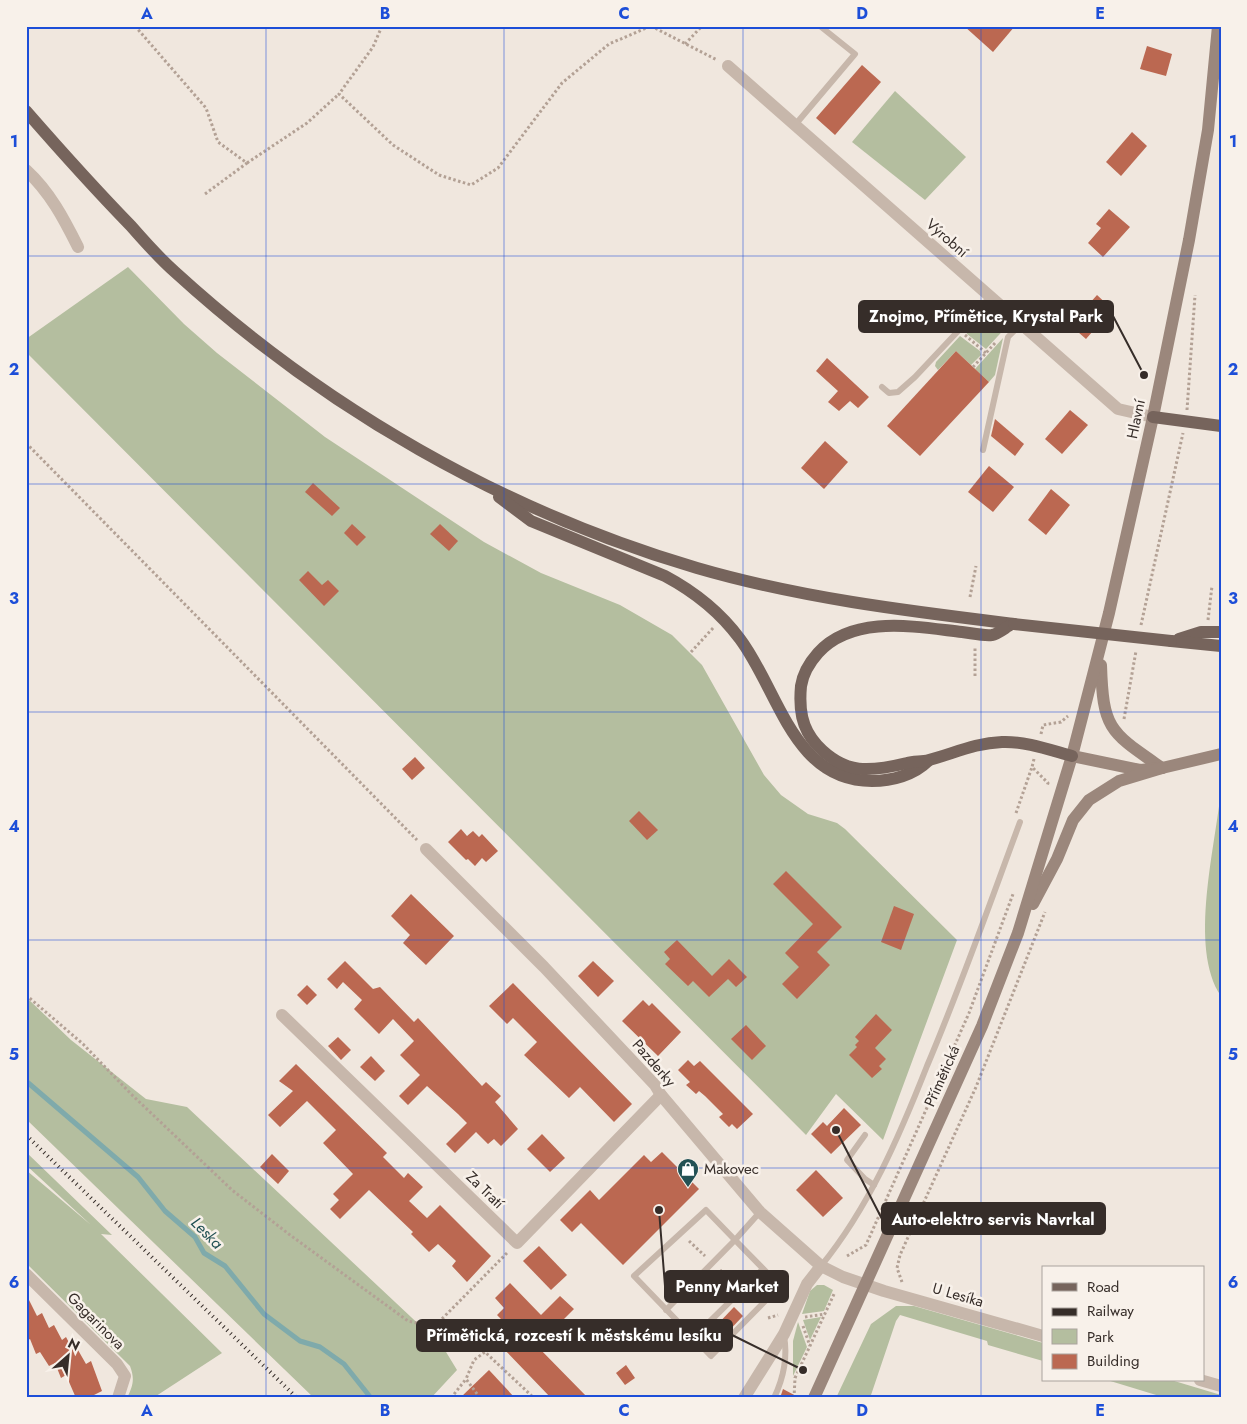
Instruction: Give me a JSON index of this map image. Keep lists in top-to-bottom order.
{
  "streets": {
    "main road": ["Hlavní", "Přímětická"],
    "street": [
      "Výrobní",
      "Pazderky",
      "Za Tratí",
      "U Lesíka",
      "Gagarinova"
    ]
  },
  "crossings": [
    ["Výrobní", "Hlavní"],
    ["Hlavní", "Přímětická"],
    ["Pazderky", "Přímětická"],
    ["Pazderky", "U Lesíka"],
    ["Přímětická", "U Lesíka"]
  ],
  "water": ["Leska"],
  "places": {
    "other": [
      "Znojmo, Přímětice, Krystal Park",
      "Auto-elektro servis Navrkal",
      "Penny Market",
      "Přímětická, rozcestí k městskému lesíku"
    ],
    "shop": ["Makovec"]
  },
  "legend": [
    "Road",
    "Railway",
    "Park",
    "Building"
  ],
  "north": "top right",
  "grid": {
    "columns": [
      "A",
      "B",
      "C",
      "D",
      "E"
    ],
    "rows": [
      "1",
      "2",
      "3",
      "4",
      "5",
      "6"
    ]
  }
}
